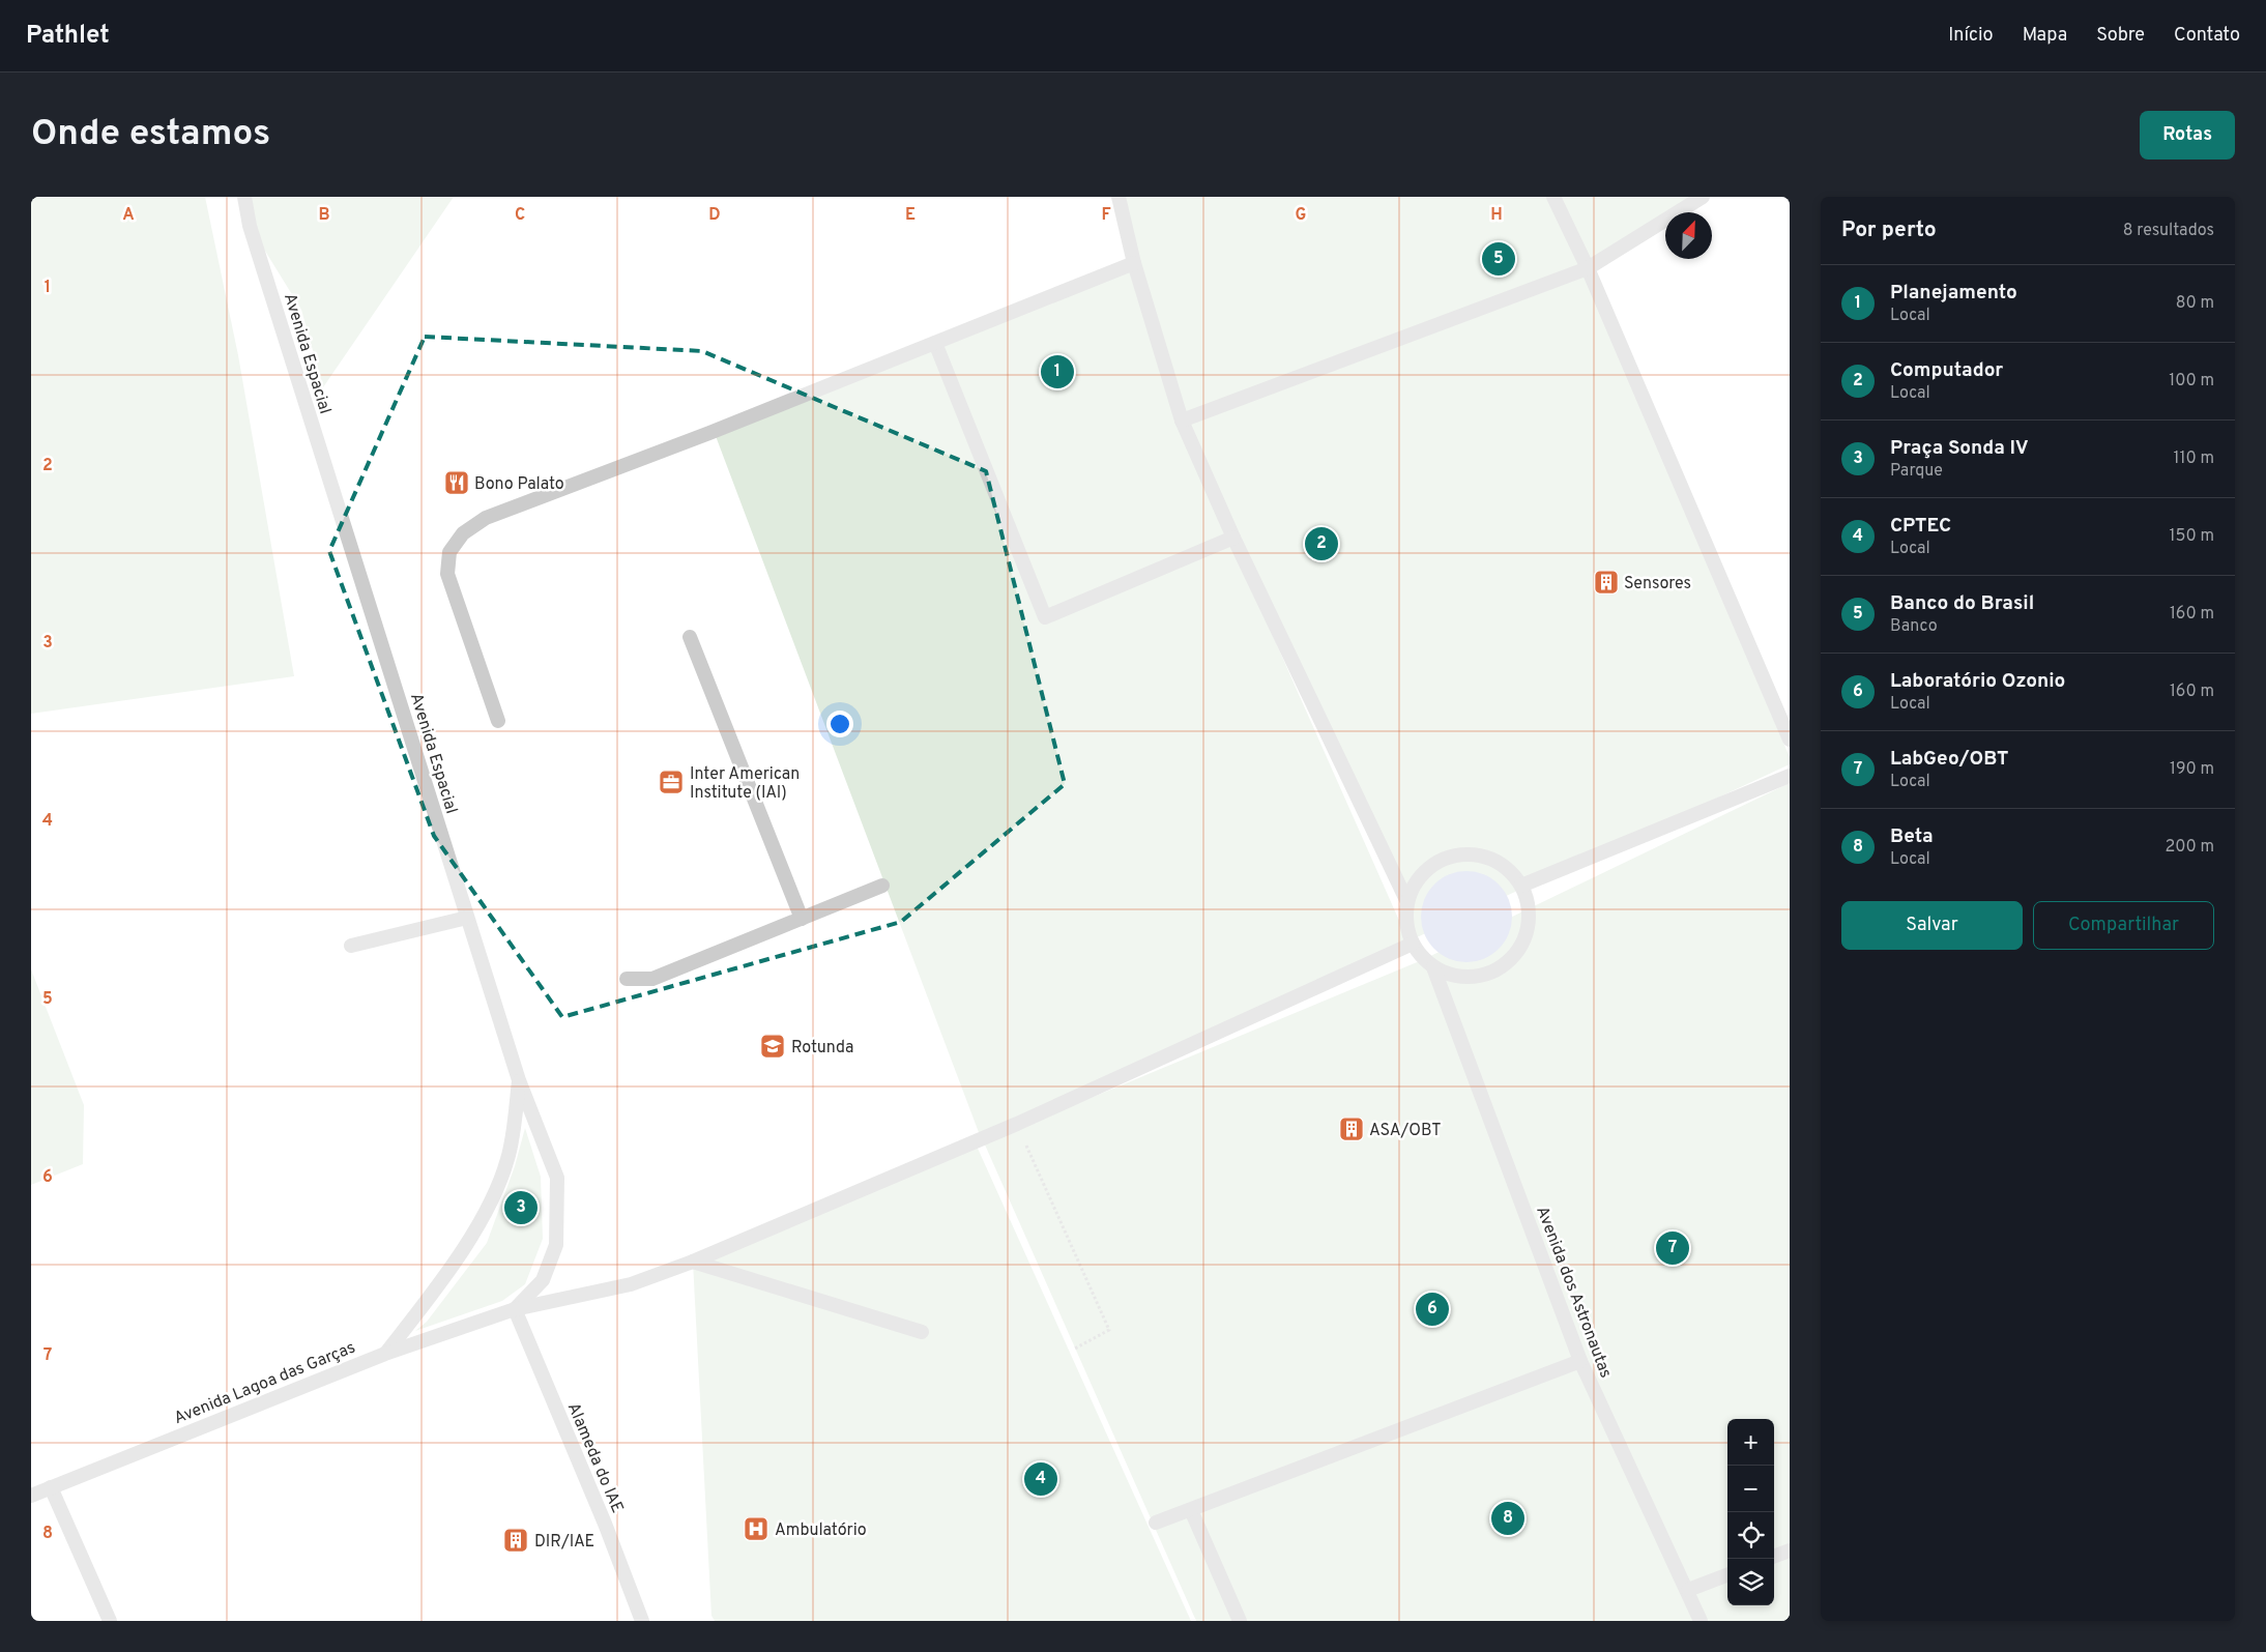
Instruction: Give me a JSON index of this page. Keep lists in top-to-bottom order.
{
  "streets": {
    "lane": [
      "Avenida Espacial",
      "Avenida dos Astronautas",
      "Avenida Lagoa das Garças",
      "Alameda do IAE"
    ]
  },
  "crossings": [
    ["Avenida Espacial", "Avenida Lagoa das Garças"],
    ["Avenida Espacial", "Alameda do IAE"],
    ["Avenida dos Astronautas", "Avenida Lagoa das Garças"],
    ["Avenida Lagoa das Garças", "Alameda do IAE"]
  ],
  "places": {
    "restaurant": ["Bono Palato"],
    "building": ["Sensores", "ASA/OBT", "DIR/IAE"],
    "office": ["Inter American Institute (IAI)"],
    "school or university": ["Rotunda"],
    "hospital": ["Ambulatório"]
  },
  "north": "top right",
  "page": {
    "header": "Pathlet",
    "nav": [
      "Início",
      "Mapa",
      "Sobre",
      "Contato"
    ],
    "buttons": [
      "Rotas",
      ["Salvar", "Compartilhar"]
    ],
    "title": "Onde estamos",
    "heading": ["Por perto", "8 resultados"],
    "pins": [
      "5",
      "1",
      "2",
      "3",
      "7",
      "6",
      "4",
      "8"
    ],
    "list": [
      {
        "mark": "1",
        "name": "Planejamento",
        "note": "Local",
        "value": "80 m"
      },
      {
        "mark": "2",
        "name": "Computador",
        "note": "Local",
        "value": "100 m"
      },
      {
        "mark": "3",
        "name": "Praça Sonda IV",
        "note": "Parque",
        "value": "110 m"
      },
      {
        "mark": "4",
        "name": "CPTEC",
        "note": "Local",
        "value": "150 m"
      },
      {
        "mark": "5",
        "name": "Banco do Brasil",
        "note": "Banco",
        "value": "160 m"
      },
      {
        "mark": "6",
        "name": "Laboratório Ozonio",
        "note": "Local",
        "value": "160 m"
      },
      {
        "mark": "7",
        "name": "LabGeo/OBT",
        "note": "Local",
        "value": "190 m"
      },
      {
        "mark": "8",
        "name": "Beta",
        "note": "Local",
        "value": "200 m"
      }
    ],
    "map_buttons": ["+", "−"]
  },
  "grid": {
    "columns": [
      "A",
      "B",
      "C",
      "D",
      "E",
      "F",
      "G",
      "H"
    ],
    "rows": [
      "1",
      "2",
      "3",
      "4",
      "5",
      "6",
      "7",
      "8"
    ]
  }
}
